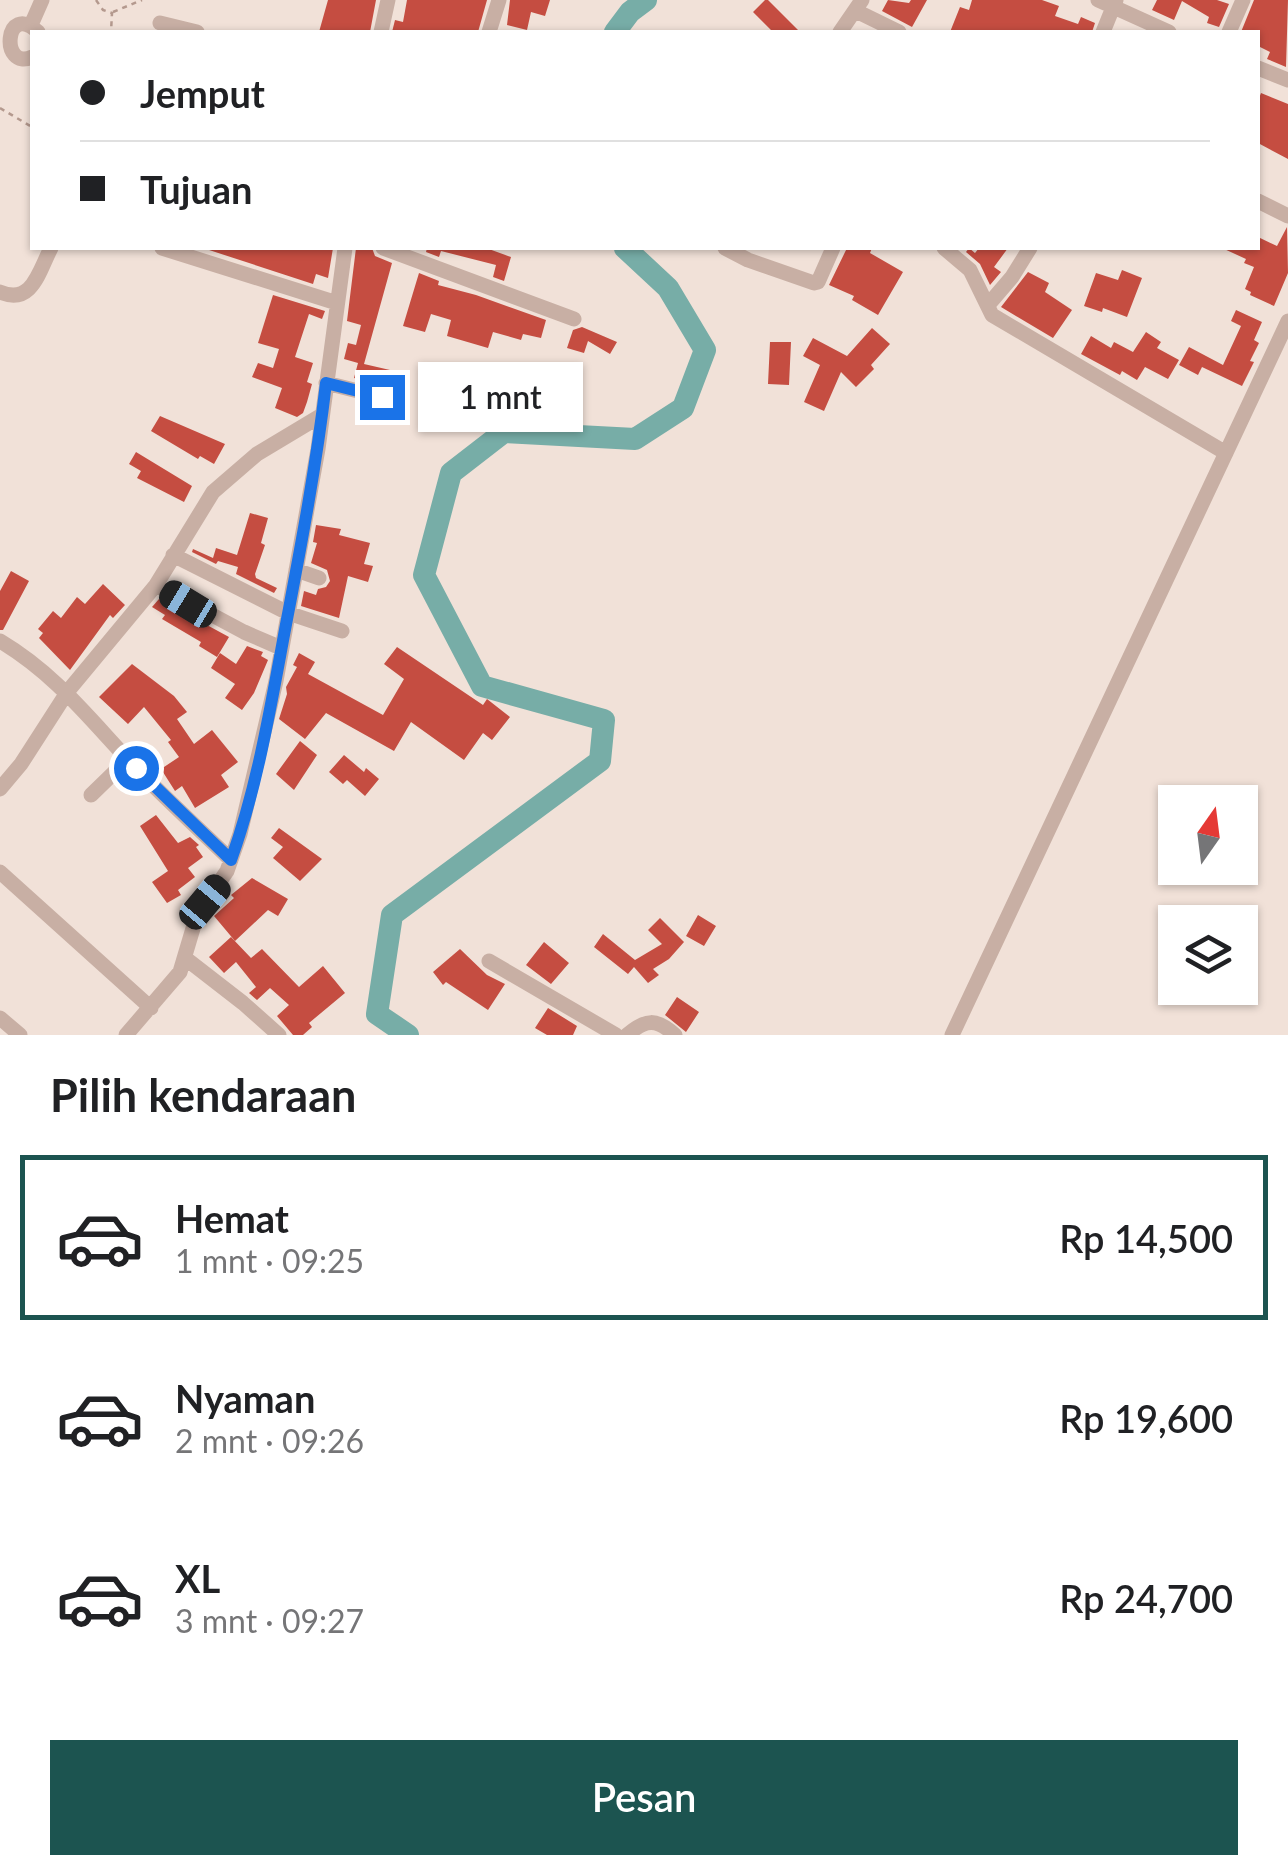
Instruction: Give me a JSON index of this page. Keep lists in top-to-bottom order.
{
  "north": "top",
  "page": {
    "banner": ["Jemput", "Tujuan"],
    "bubble": "1 mnt",
    "heading": "Pilih kendaraan",
    "list": [
      {
        "name": "Hemat",
        "note": "1 mnt · 09:25",
        "value": "Rp 14,500"
      },
      {
        "name": "Nyaman",
        "note": "2 mnt · 09:26",
        "value": "Rp 19,600"
      },
      {
        "name": "XL",
        "note": "3 mnt · 09:27",
        "value": "Rp 24,700"
      }
    ],
    "buttons": "Pesan"
  }
}
